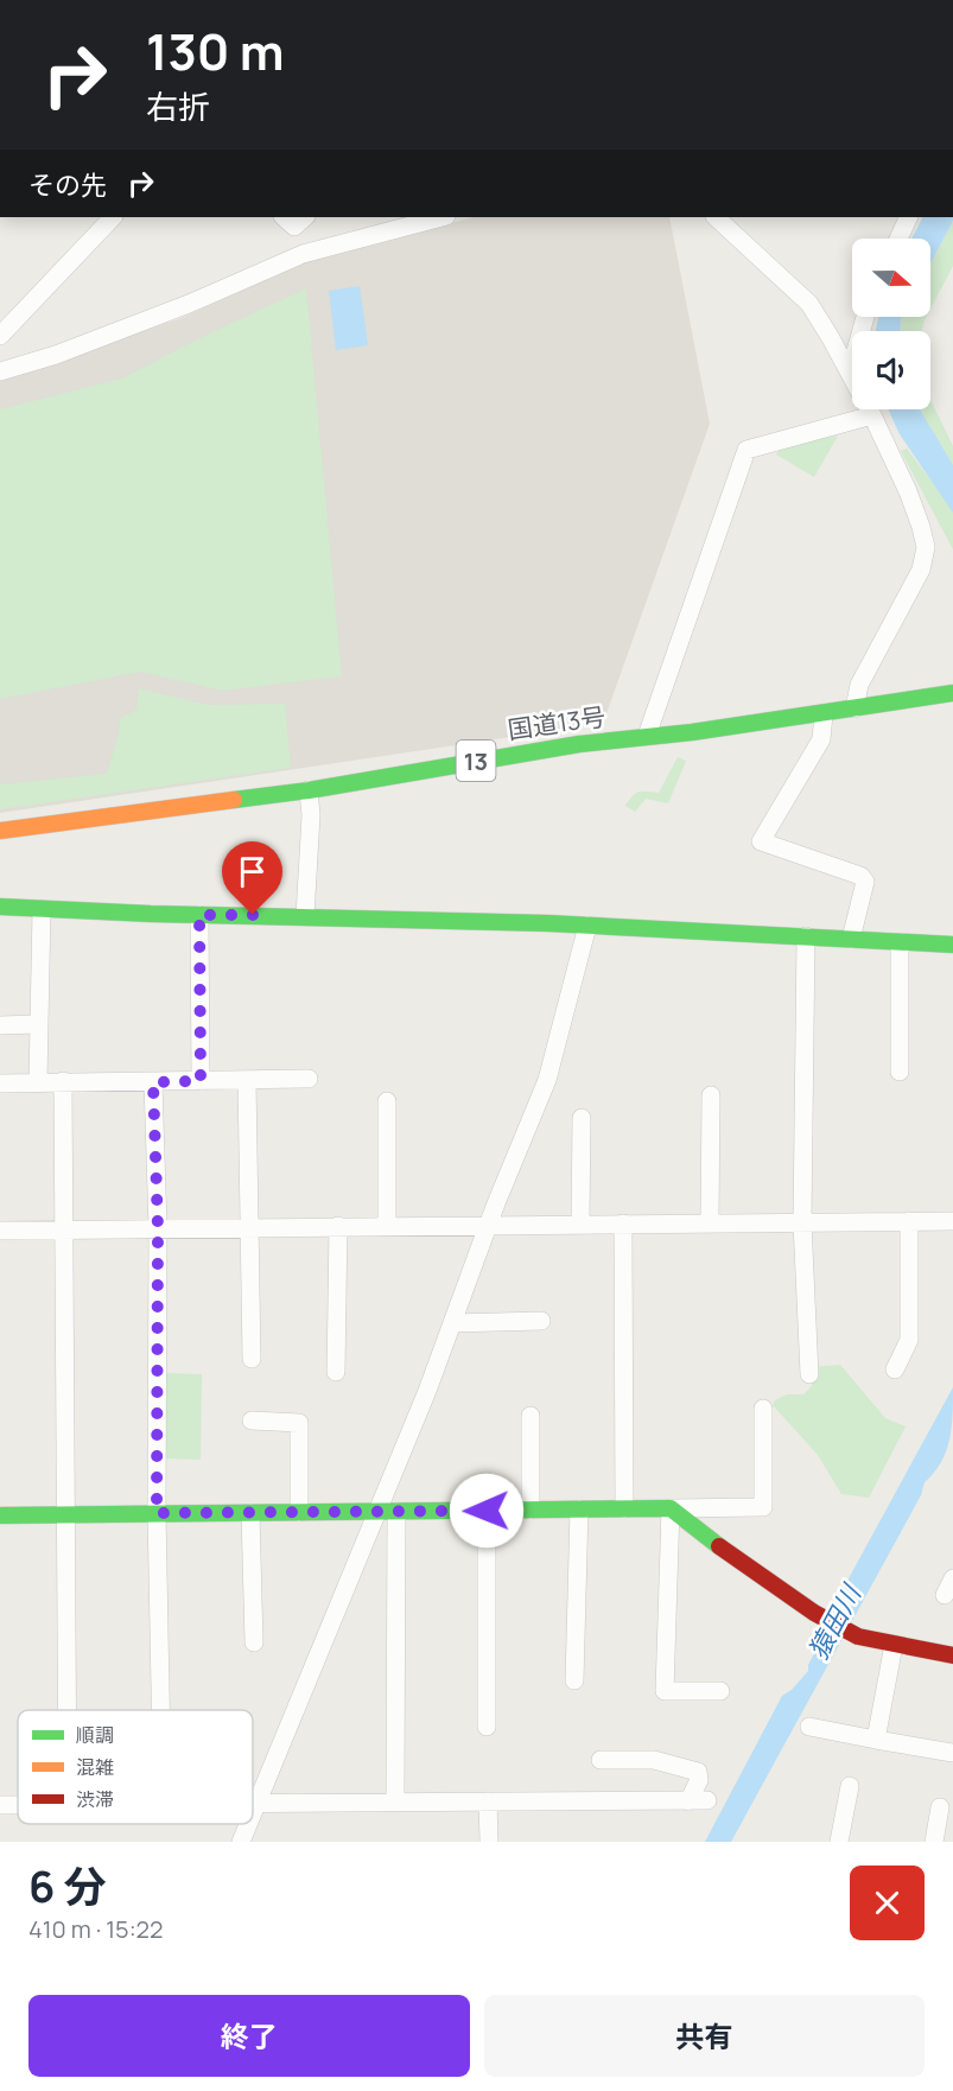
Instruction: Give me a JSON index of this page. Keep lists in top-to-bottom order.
{
  "streets": {
    "main road": ["国道13号", "13"]
  },
  "water": ["猿田川"],
  "legend": ["順調", "混雑", "渋滞"],
  "north": "right",
  "page": {
    "turn": ["130 m", "右折"],
    "then": "その先",
    "heading": ["6 分", "410 m · 15:22"],
    "buttons": ["終了", "共有"]
  }
}
